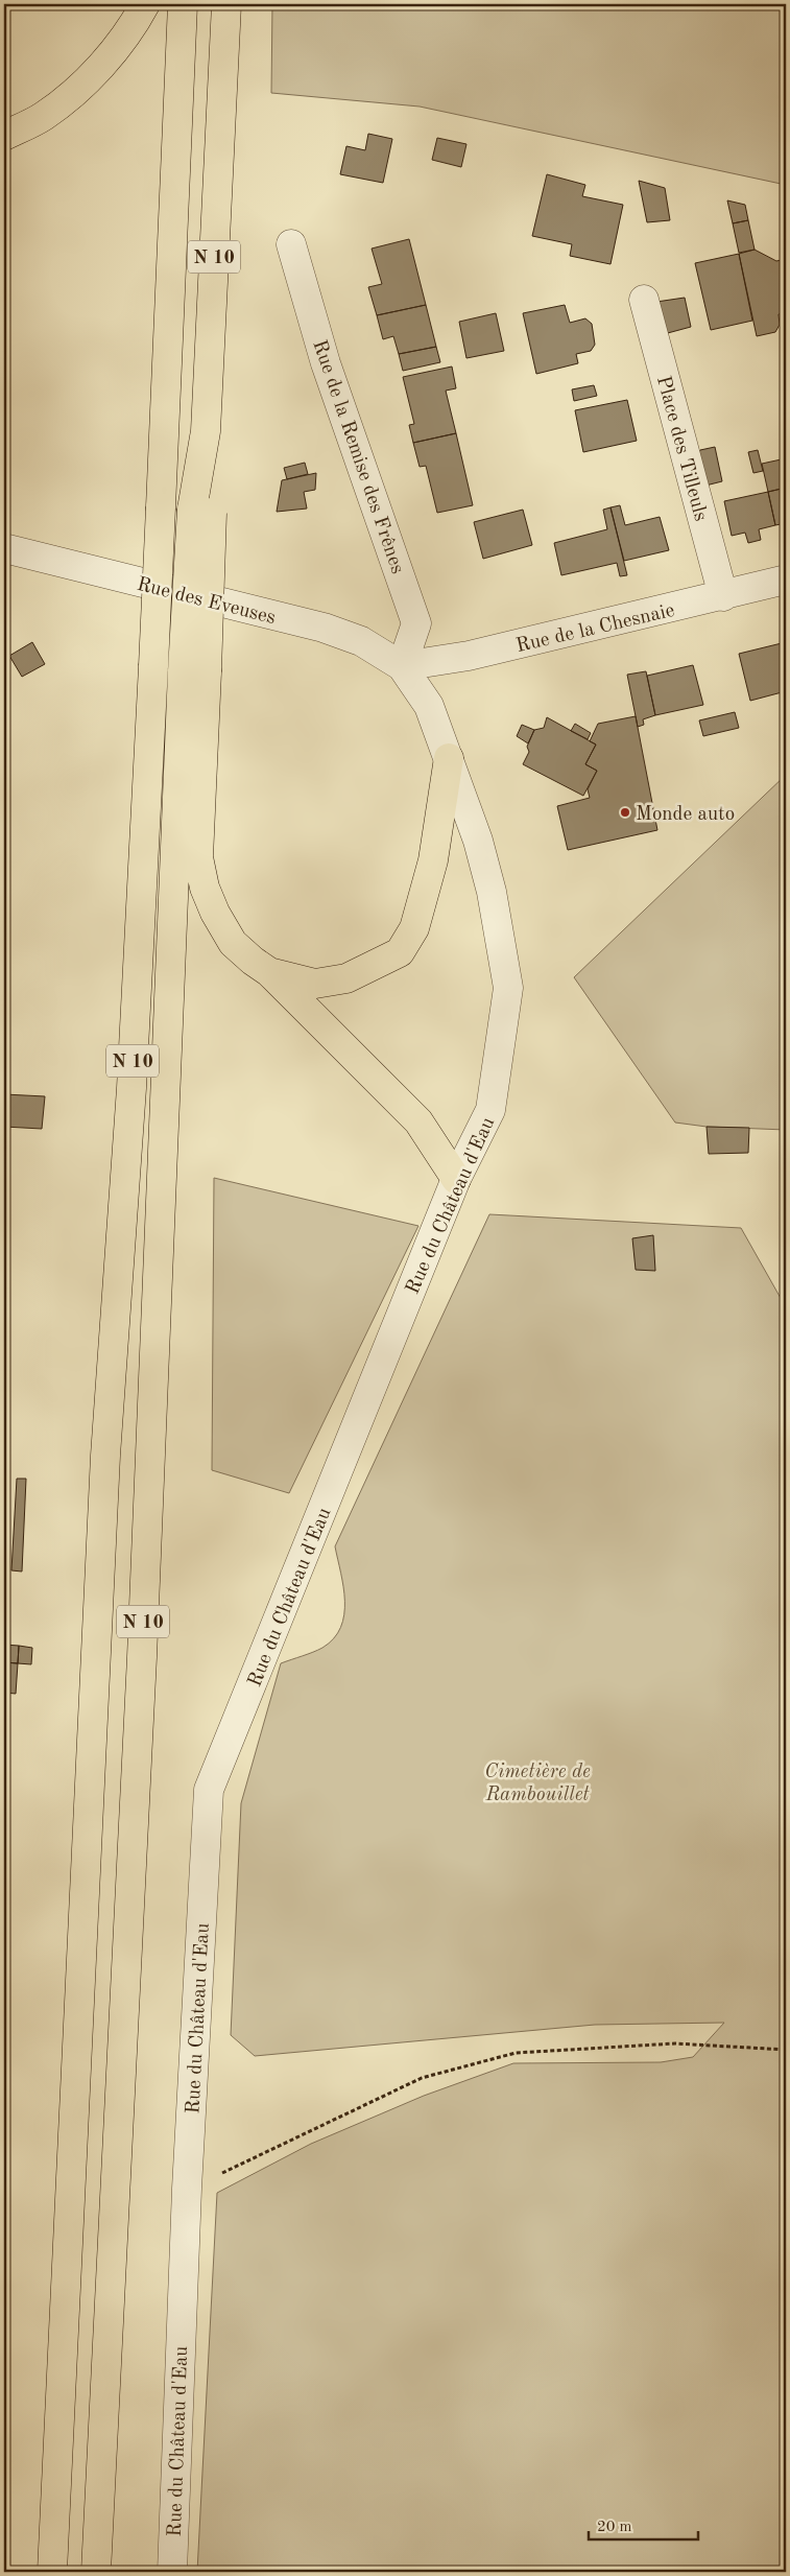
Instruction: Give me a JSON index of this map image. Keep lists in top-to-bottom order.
{
  "streets": {
    "main road": ["N 10"],
    "street": [
      "Place des Tilleuls",
      "Rue de la Remise des Frênes",
      "Rue des Eveuses",
      "Rue de la Chesnaie",
      "Rue du Château d'Eau"
    ]
  },
  "crossings": [
    ["Place des Tilleuls", "Rue de la Chesnaie"],
    ["Rue de la Remise des Frênes", "Rue des Eveuses"],
    ["Rue de la Remise des Frênes", "Rue de la Chesnaie"],
    ["Rue de la Remise des Frênes", "Rue du Château d'Eau"],
    ["Rue des Eveuses", "Rue de la Chesnaie"],
    ["Rue des Eveuses", "Rue du Château d'Eau"],
    ["Rue de la Chesnaie", "Rue du Château d'Eau"]
  ],
  "parks": ["Cimetière de Rambouillet"],
  "places": ["Monde auto"],
  "scale_bar": "20 m"
}
